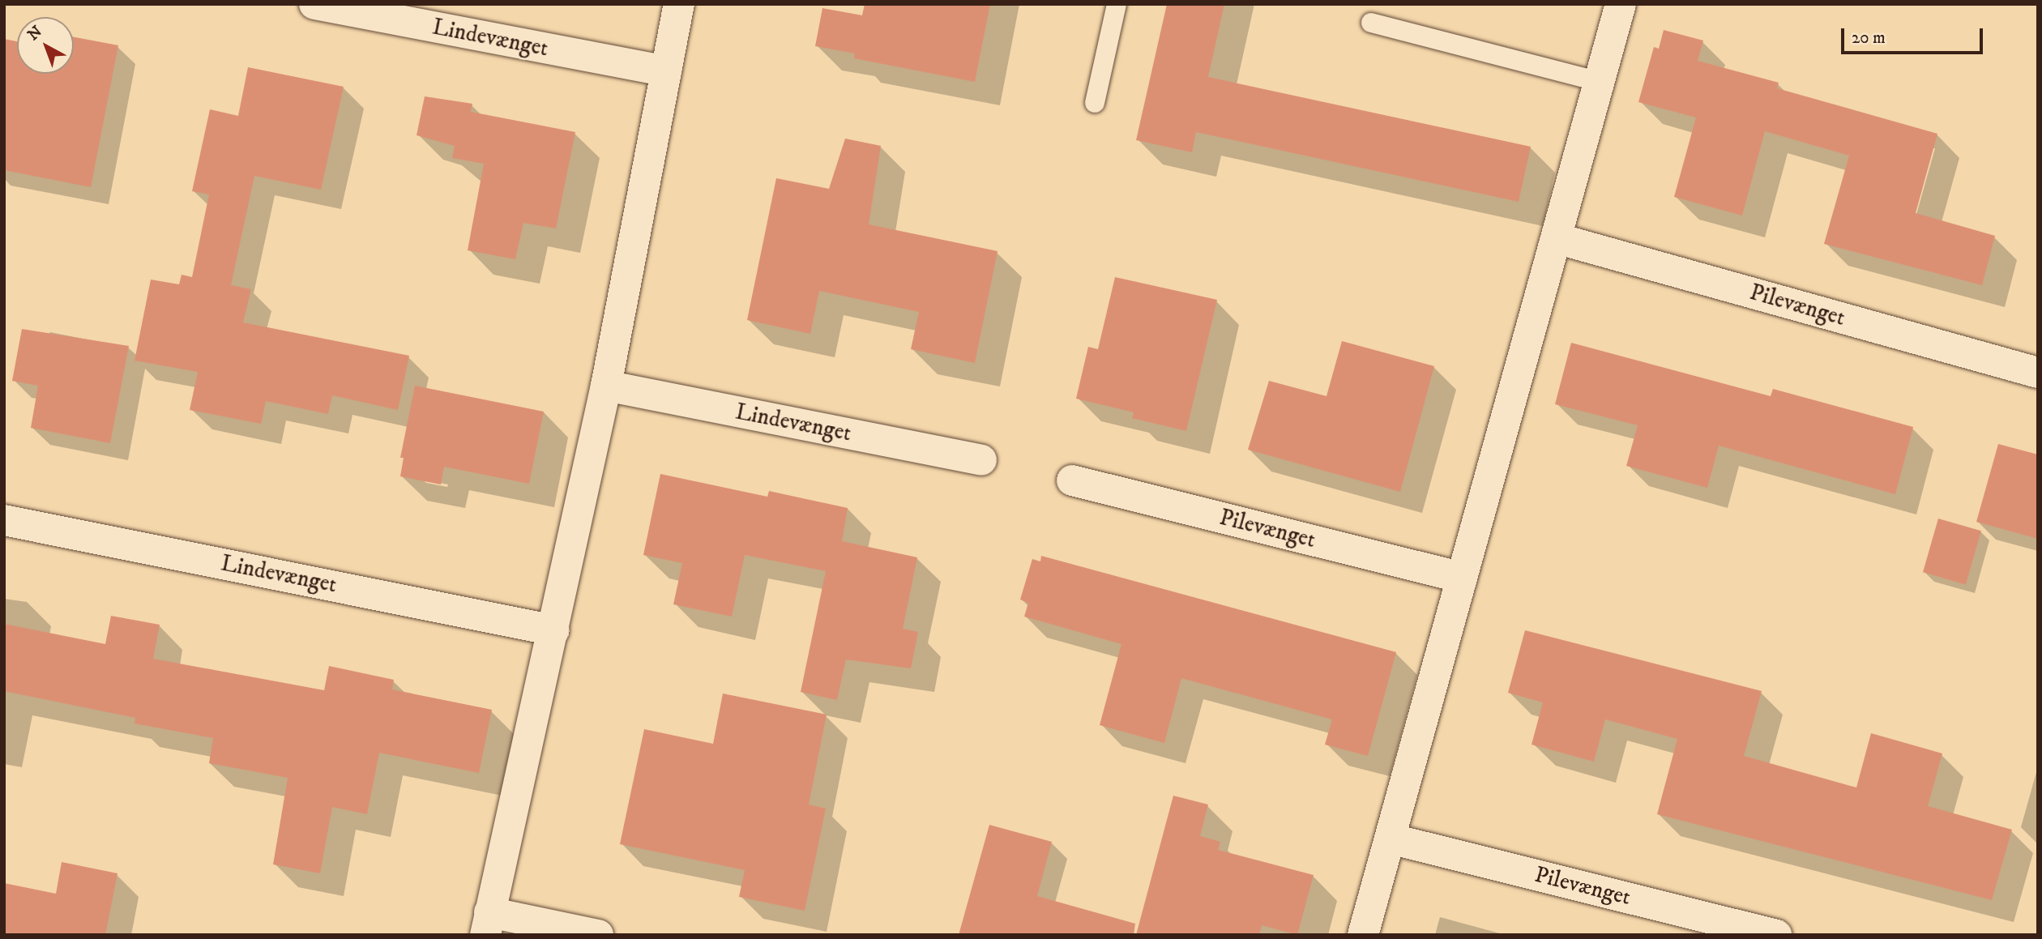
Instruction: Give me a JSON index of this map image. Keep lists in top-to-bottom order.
{
  "streets": {
    "street": ["Lindevænget", "Pilevænget"]
  },
  "scale_bar": "20 m",
  "north": "top left"
}
